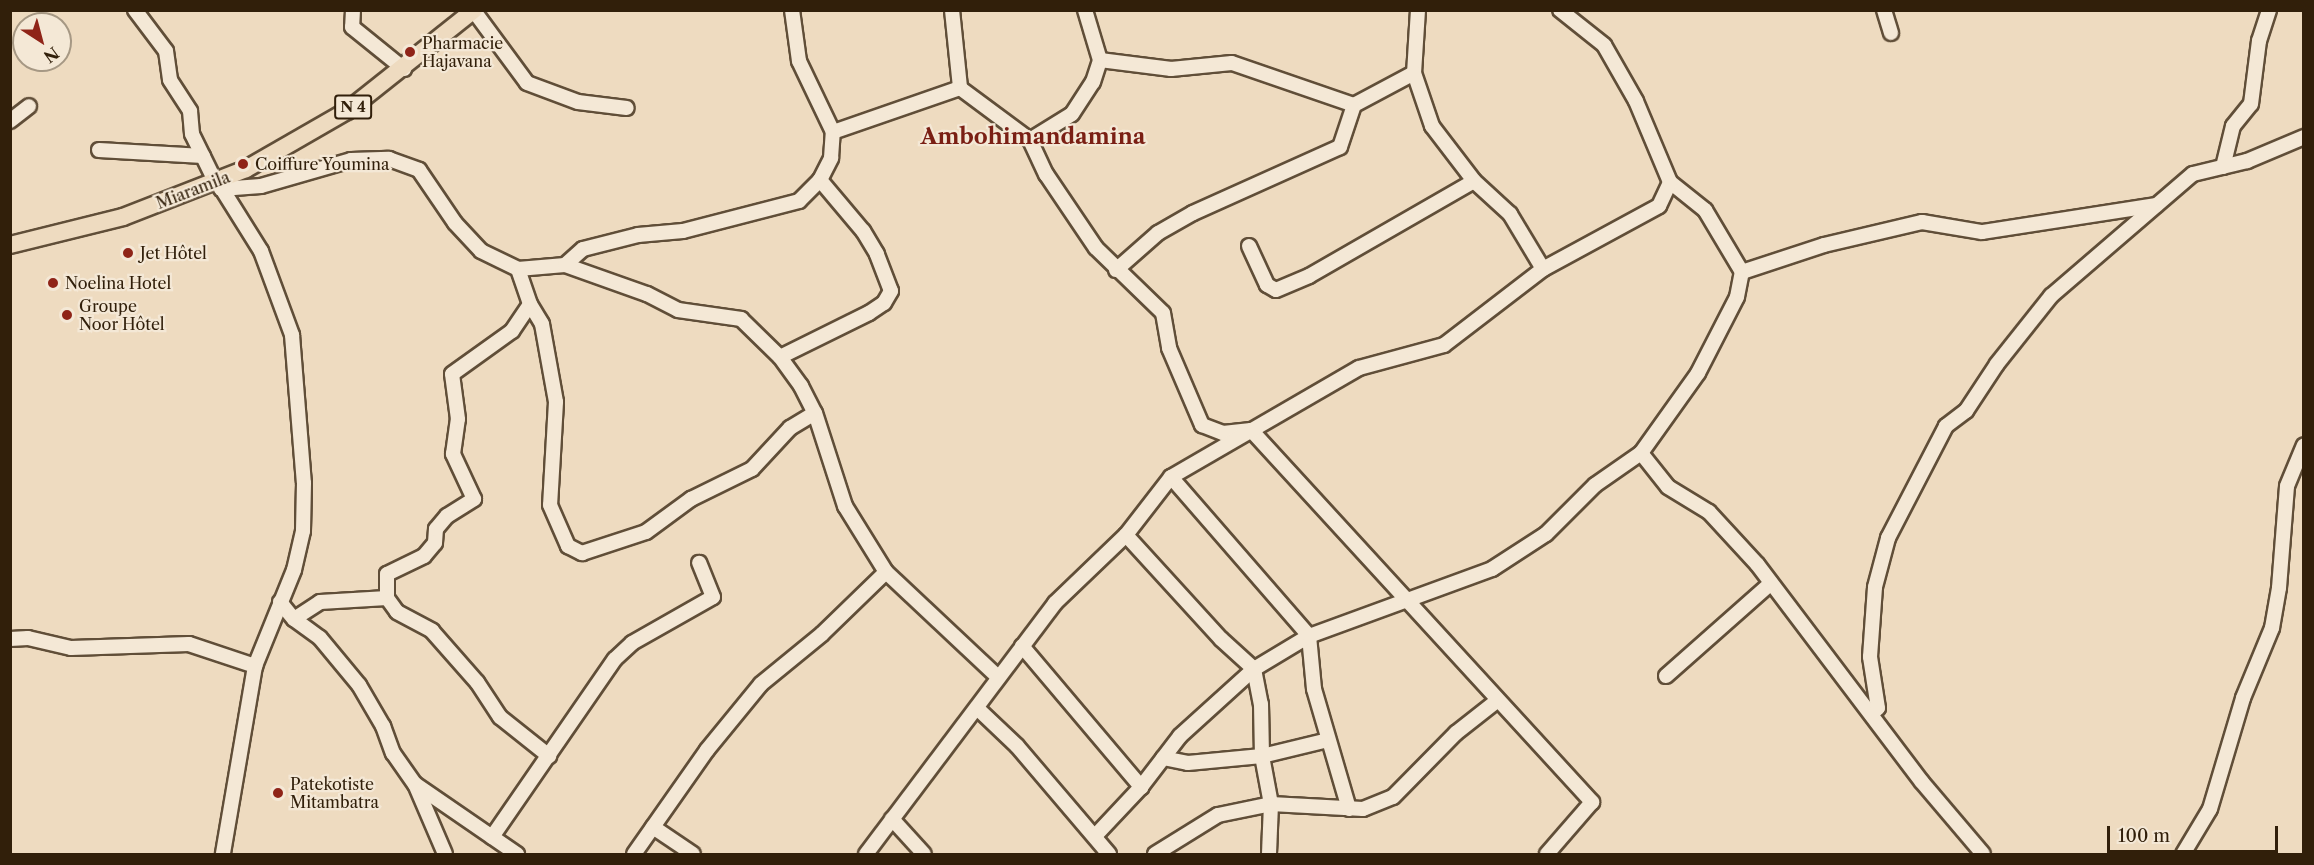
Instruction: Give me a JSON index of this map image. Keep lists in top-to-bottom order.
{
  "streets": {
    "main road": ["N 4", "Miaramila"]
  },
  "districts": ["Ambohimandamina"],
  "places": [
    "Pharmacie Hajavana",
    "Coiffure Youmina",
    "Jet Hôtel",
    "Noelina Hotel",
    "Groupe Noor Hôtel",
    "Patekotiste Mitambatra"
  ],
  "scale_bar": "100 m",
  "north": "bottom right"
}
